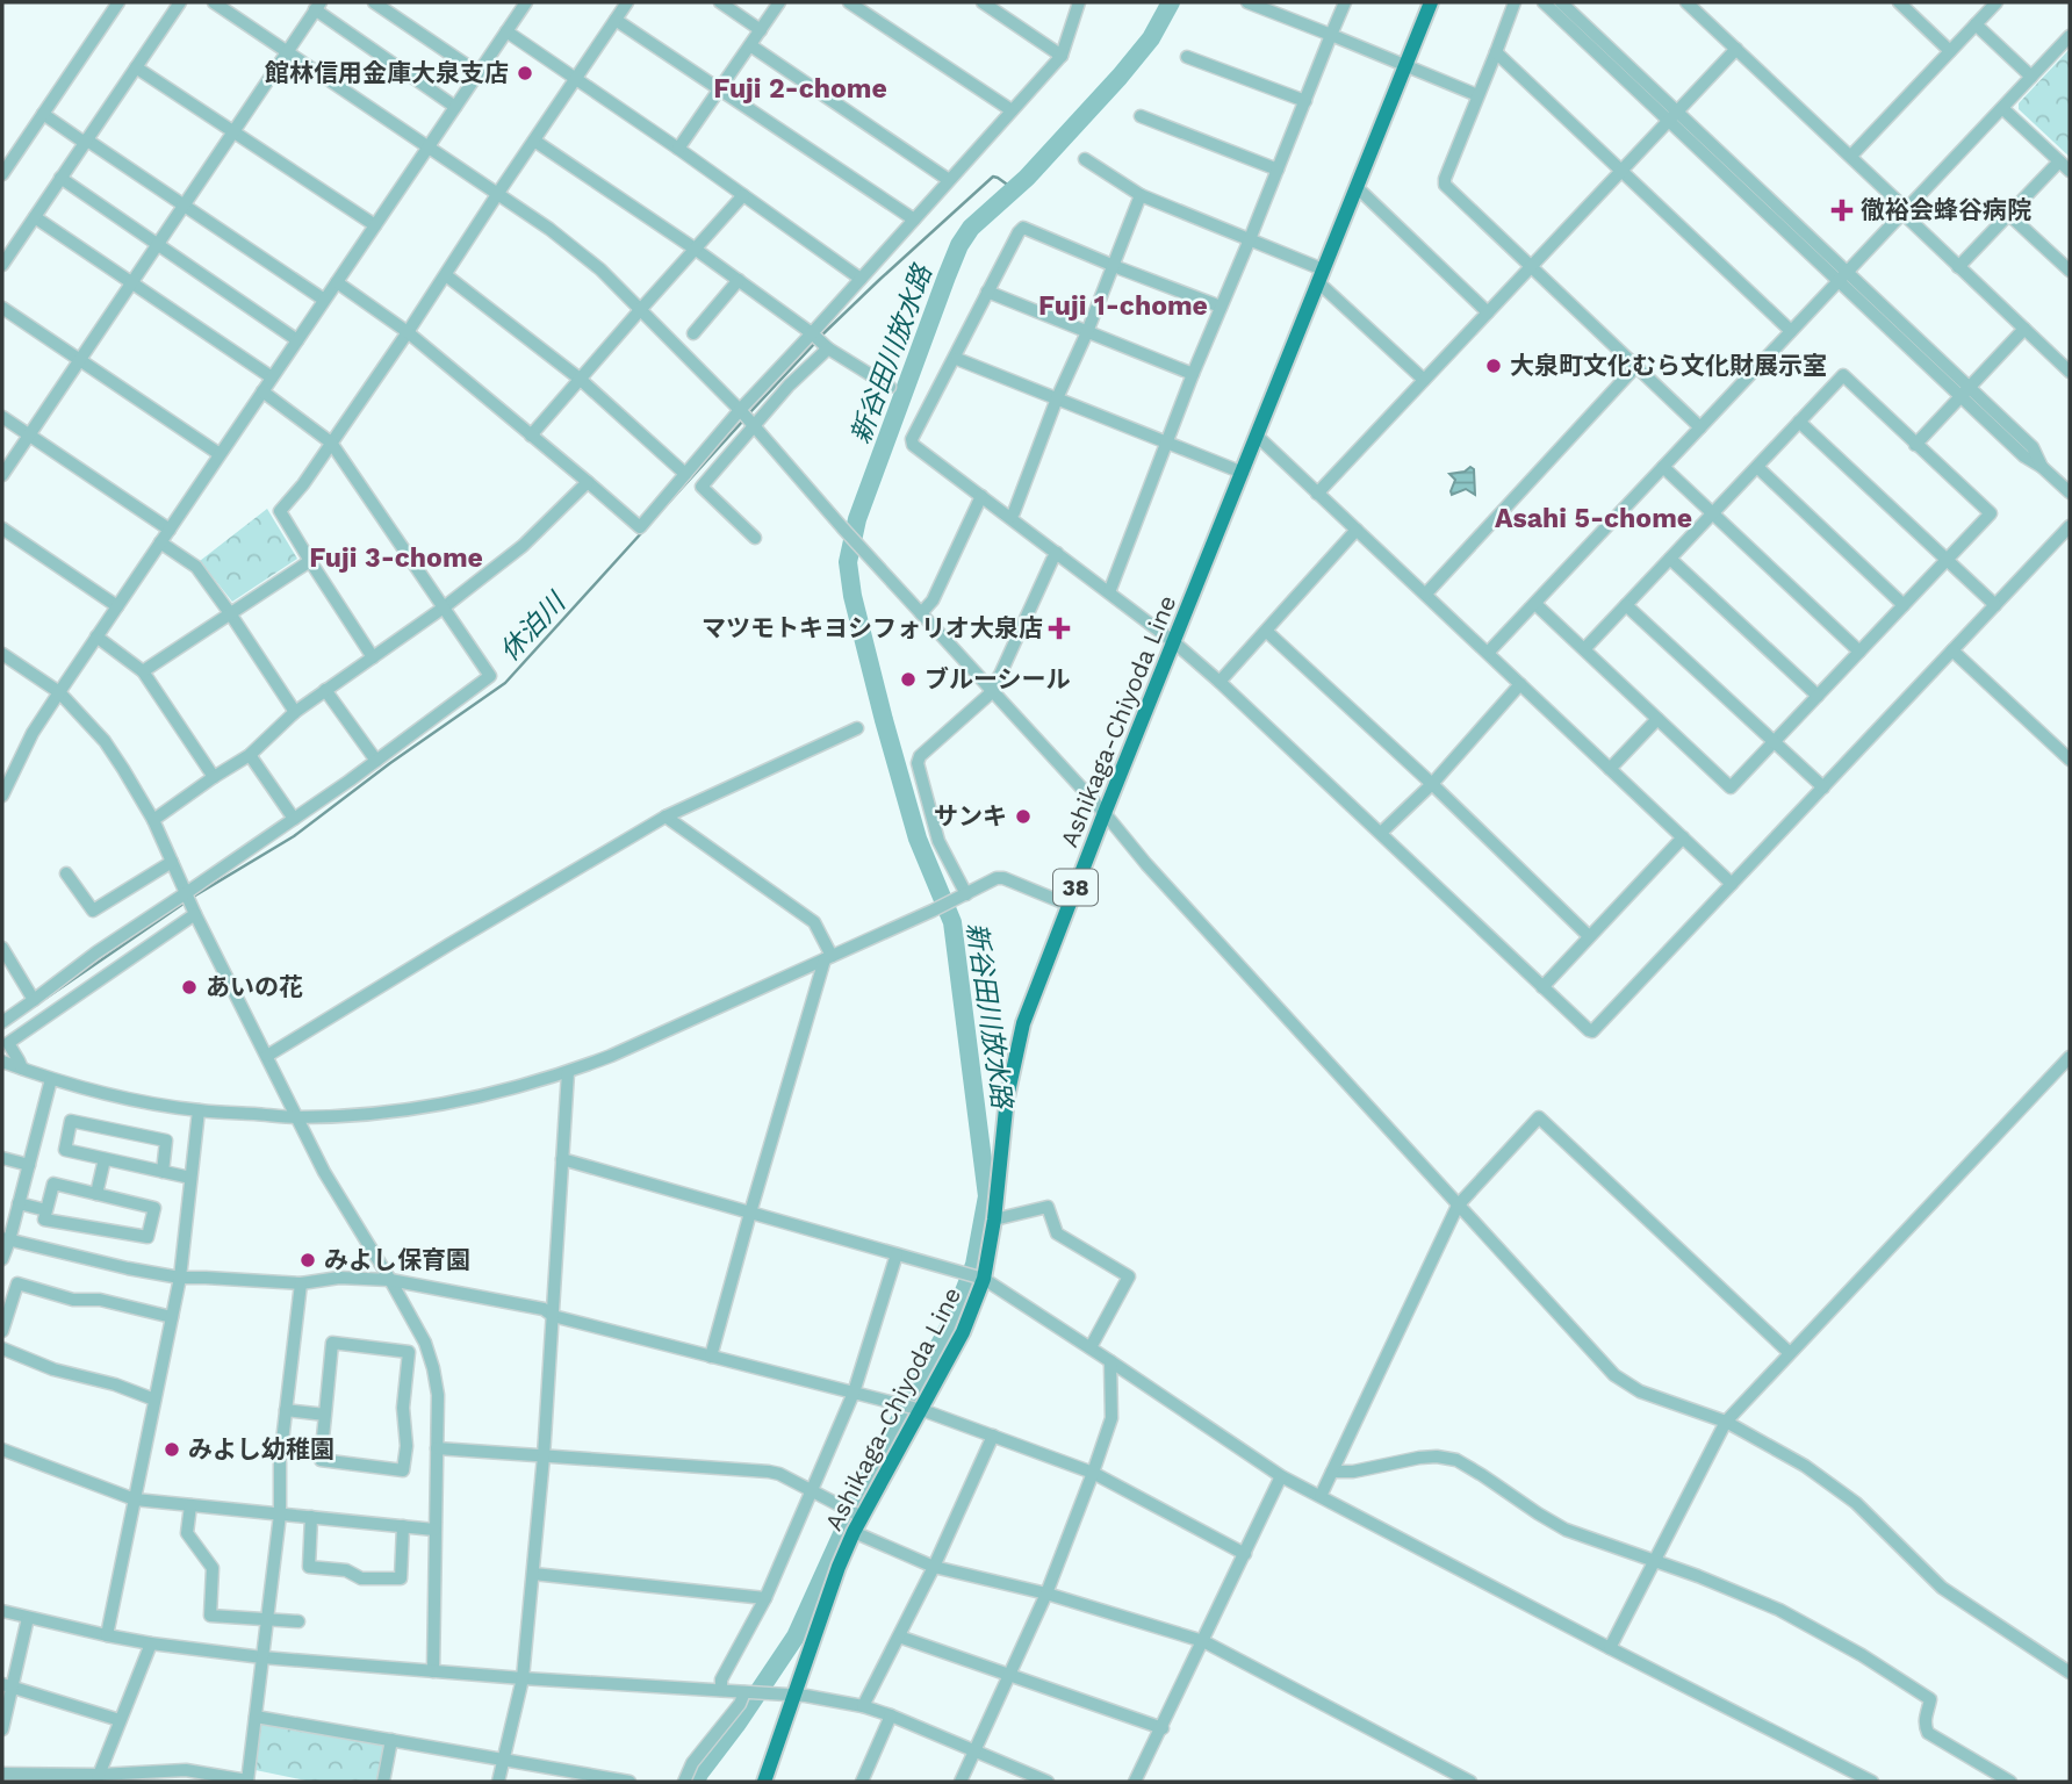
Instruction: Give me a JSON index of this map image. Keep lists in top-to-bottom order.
{
  "streets": {
    "main road": ["Ashikaga-Chiyoda Line", "38"]
  },
  "districts": [
    "Fuji 2-chome",
    "Fuji 1-chome",
    "Asahi 5-chome",
    "Fuji 3-chome"
  ],
  "water": ["新谷田川放水路", "休泊川"],
  "places": {
    "other": [
      "館林信用金庫大泉支店",
      "大泉町文化むら文化財展示室",
      "ブルーシール",
      "サンキ",
      "あいの花",
      "みよし保育園",
      "みよし幼稚園"
    ],
    "health": ["徹裕会蜂谷病院", "マツモトキヨシフォリオ大泉店"]
  }
}
